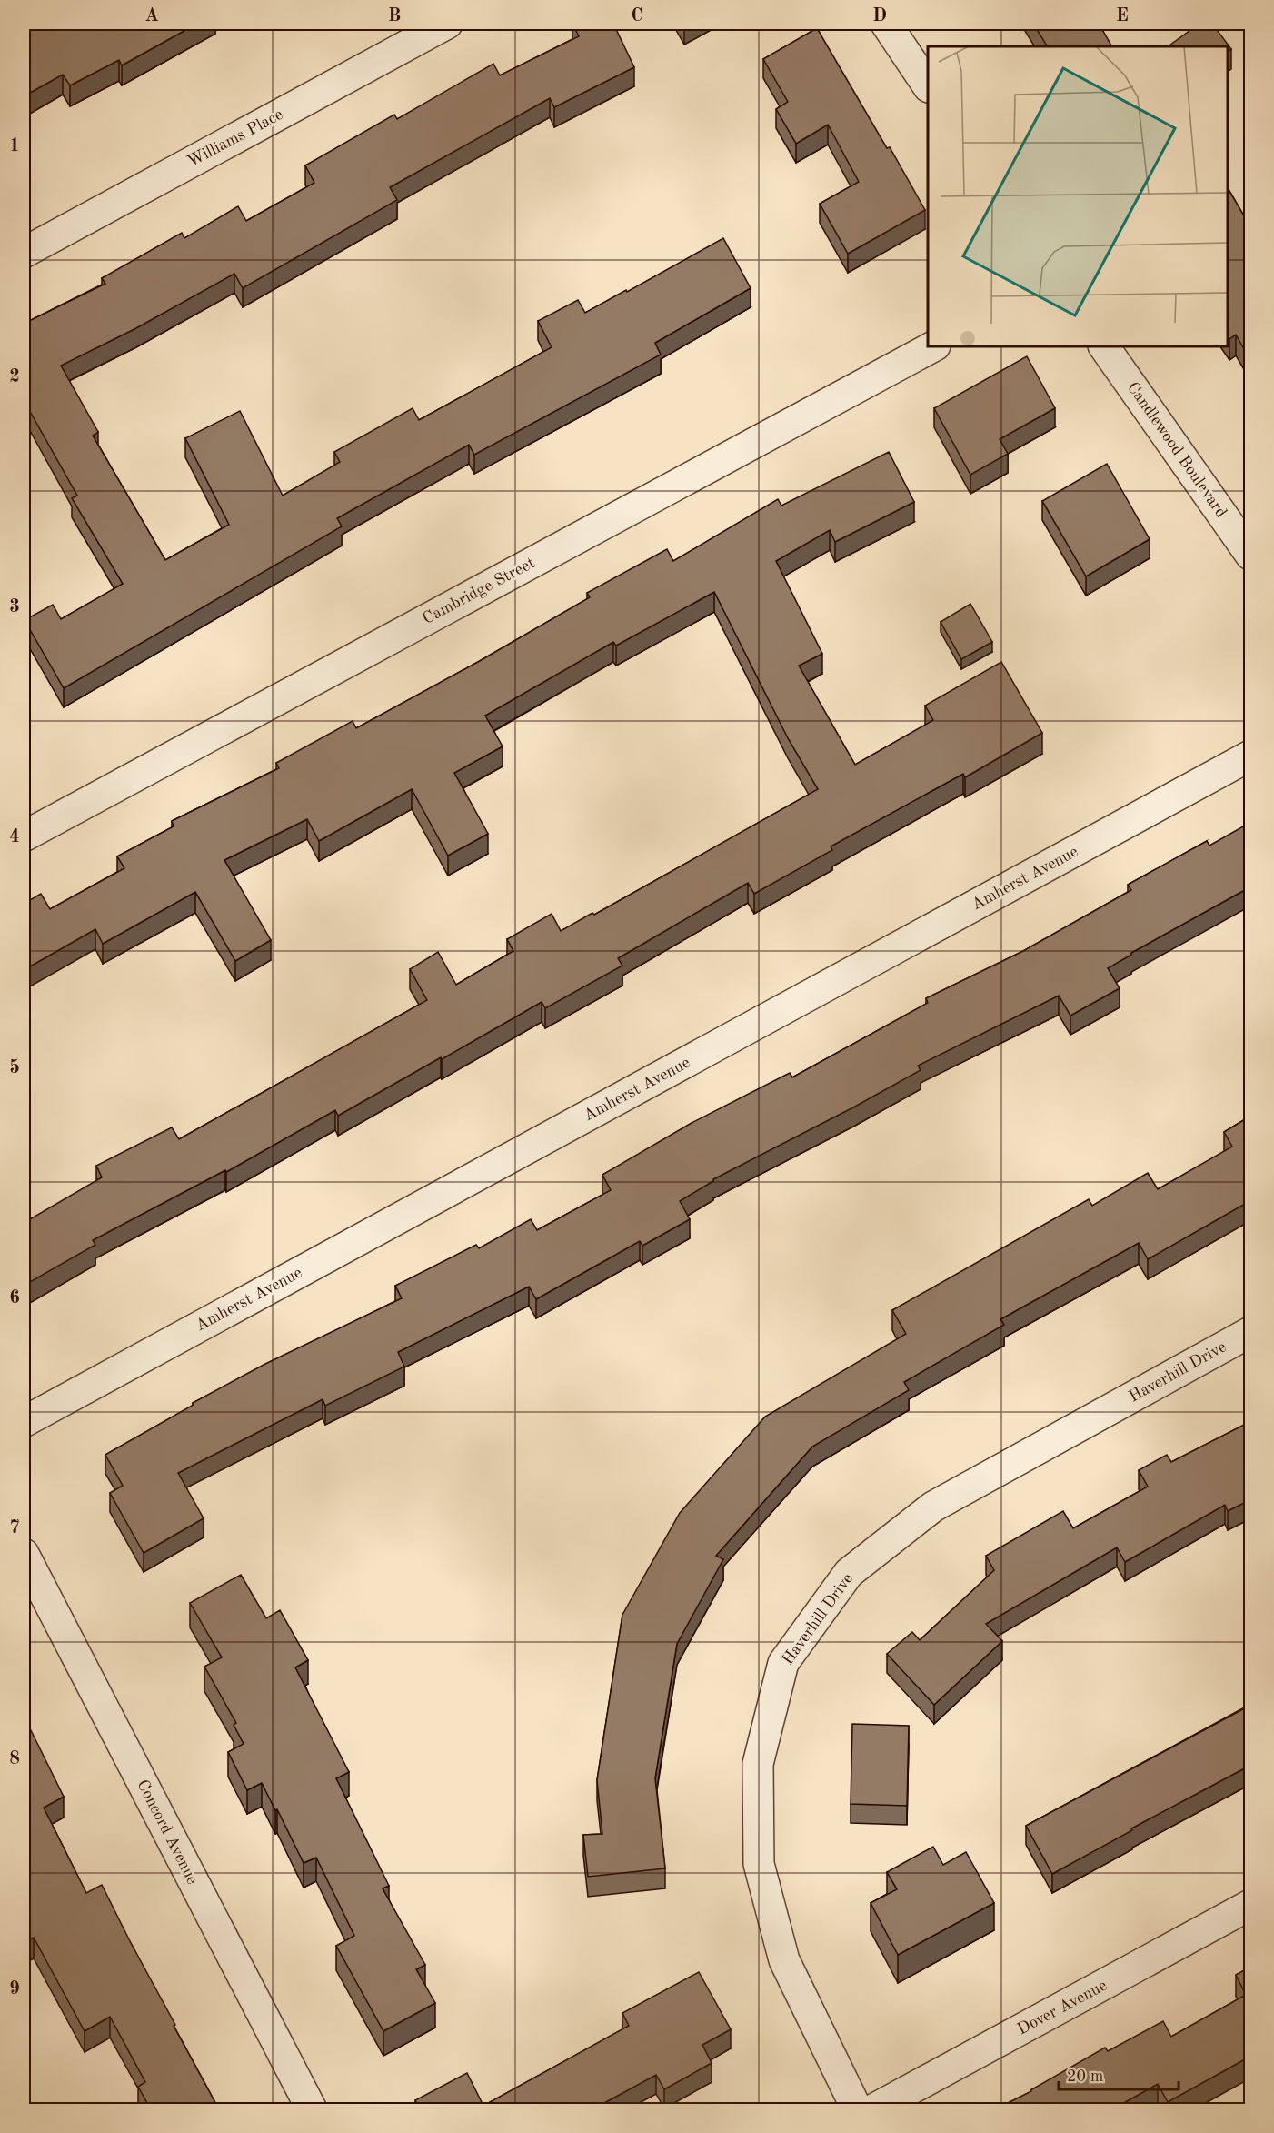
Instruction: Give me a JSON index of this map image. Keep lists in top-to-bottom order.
{
  "streets": {
    "street": [
      "Williams Place",
      "Candlewood Boulevard",
      "Cambridge Street",
      "Amherst Avenue",
      "Haverhill Drive",
      "Concord Avenue",
      "Dover Avenue"
    ]
  },
  "scale_bar": "20 m",
  "grid": {
    "columns": [
      "A",
      "B",
      "C",
      "D",
      "E"
    ],
    "rows": [
      "1",
      "2",
      "3",
      "4",
      "5",
      "6",
      "7",
      "8",
      "9"
    ]
  }
}
